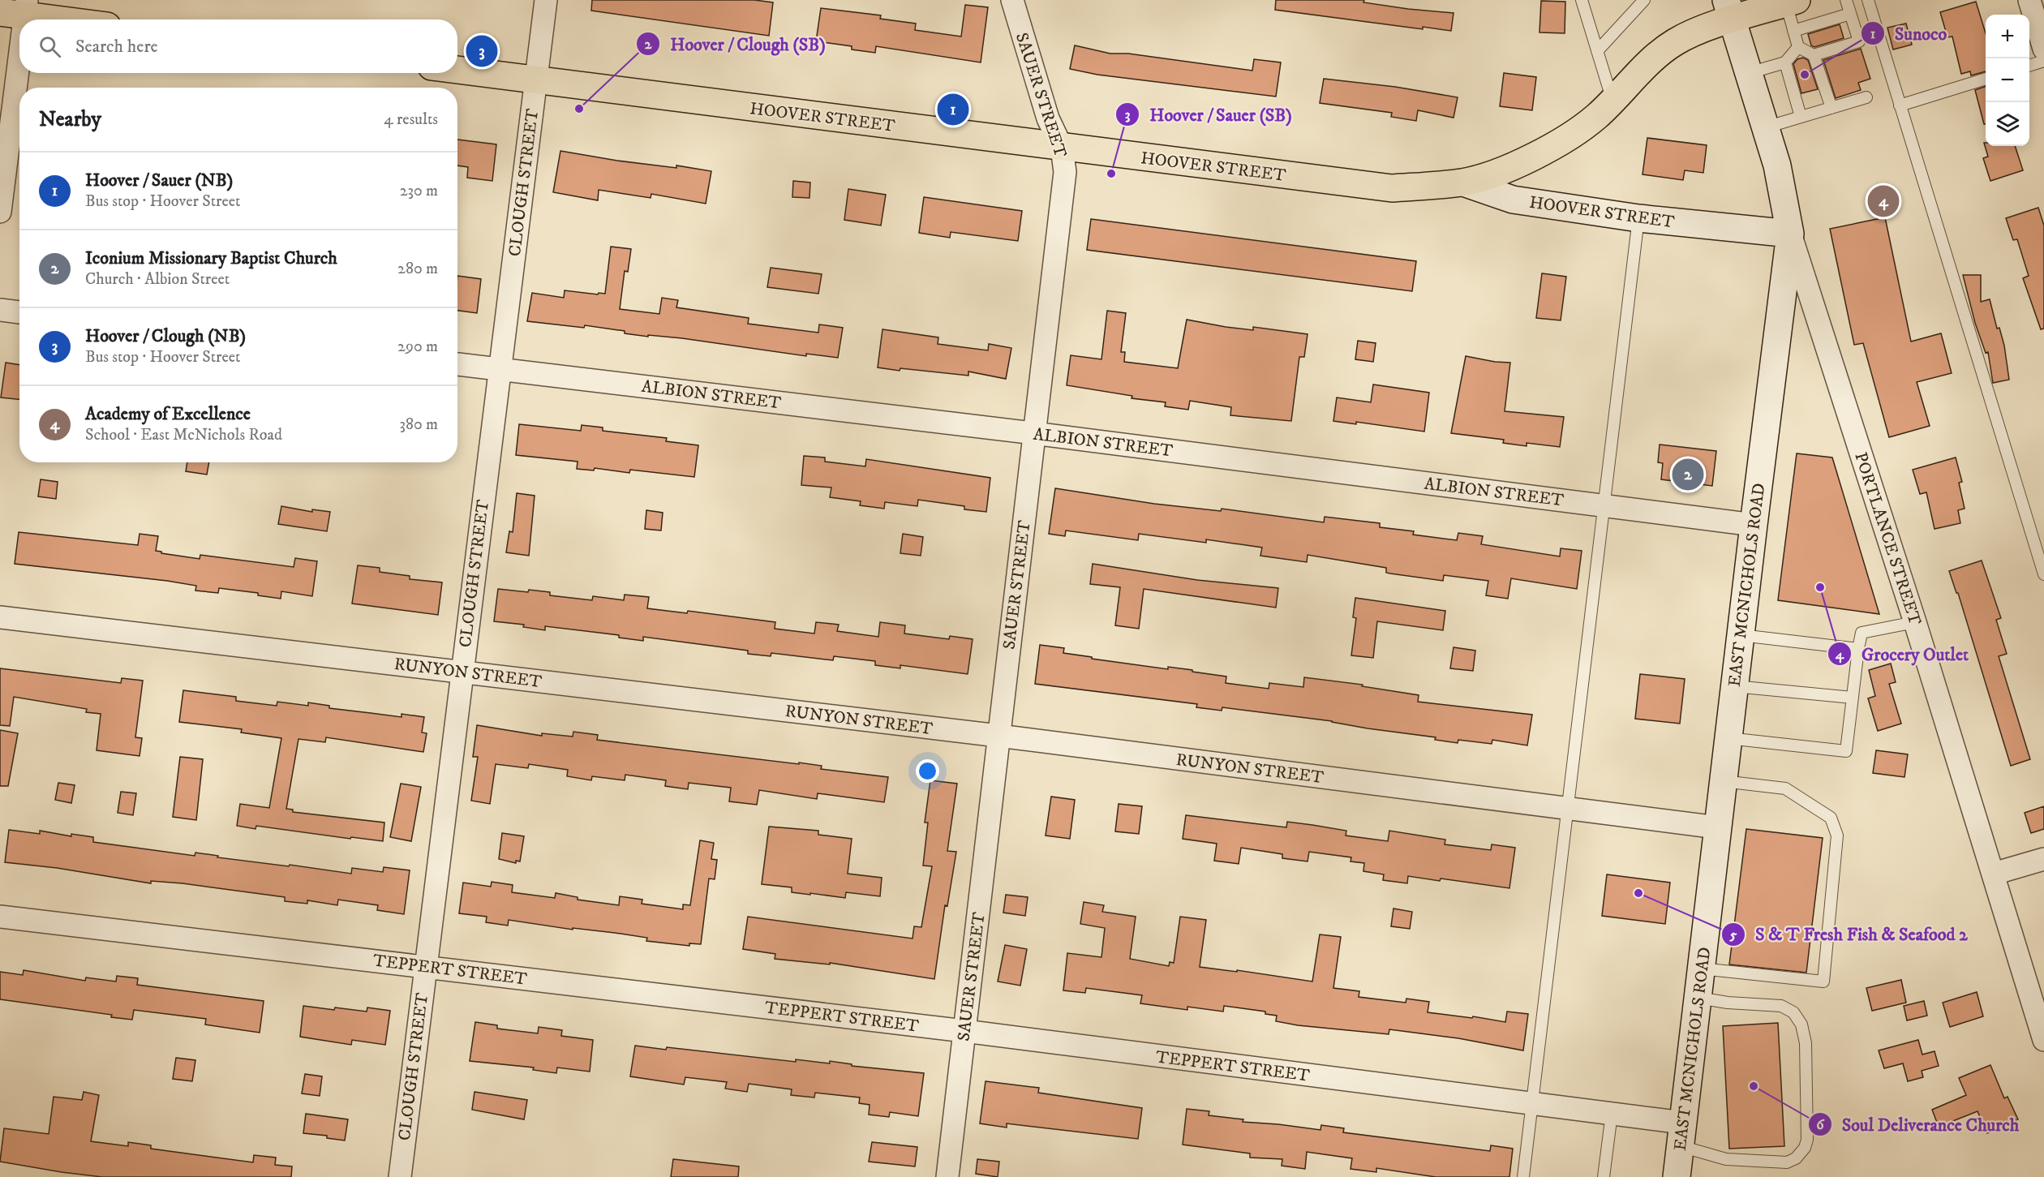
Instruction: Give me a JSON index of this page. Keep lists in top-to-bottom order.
{
  "streets": {
    "main road": ["HOOVER STREET"],
    "street": [
      "SAUER STREET",
      "CLOUGH STREET",
      "ALBION STREET",
      "PORTLANCE STREET",
      "EAST MCNICHOLS ROAD",
      "RUNYON STREET",
      "TEPPERT STREET"
    ]
  },
  "crossings": [
    ["SAUER STREET", "HOOVER STREET"],
    ["SAUER STREET", "ALBION STREET"],
    ["SAUER STREET", "RUNYON STREET"],
    ["SAUER STREET", "TEPPERT STREET"],
    ["HOOVER STREET", "CLOUGH STREET"],
    ["HOOVER STREET", "PORTLANCE STREET"],
    ["HOOVER STREET", "EAST MCNICHOLS ROAD"],
    ["CLOUGH STREET", "ALBION STREET"],
    ["CLOUGH STREET", "RUNYON STREET"],
    ["CLOUGH STREET", "TEPPERT STREET"],
    ["ALBION STREET", "EAST MCNICHOLS ROAD"],
    ["PORTLANCE STREET", "EAST MCNICHOLS ROAD"],
    ["EAST MCNICHOLS ROAD", "RUNYON STREET"],
    ["EAST MCNICHOLS ROAD", "TEPPERT STREET"]
  ],
  "places": [
    "Sunoco",
    "Hoover / Clough (SB)",
    "Hoover / Sauer (SB)",
    "Grocery Outlet",
    "S & T Fresh Fish & Seafood 2",
    "Soul Deliverance Church"
  ],
  "page": {
    "map_buttons": ["+", "−"],
    "search": "Search here",
    "pins": [
      "3",
      "1",
      "4",
      "2"
    ],
    "heading": ["Nearby", "4 results"],
    "list": [
      {
        "mark": "1",
        "name": "Hoover / Sauer (NB)",
        "note": "Bus stop · Hoover Street",
        "value": "230 m"
      },
      {
        "mark": "2",
        "name": "Iconium Missionary Baptist Church",
        "note": "Church · Albion Street",
        "value": "280 m"
      },
      {
        "mark": "3",
        "name": "Hoover / Clough (NB)",
        "note": "Bus stop · Hoover Street",
        "value": "290 m"
      },
      {
        "mark": "4",
        "name": "Academy of Excellence",
        "note": "School · East McNichols Road",
        "value": "380 m"
      }
    ]
  }
}
